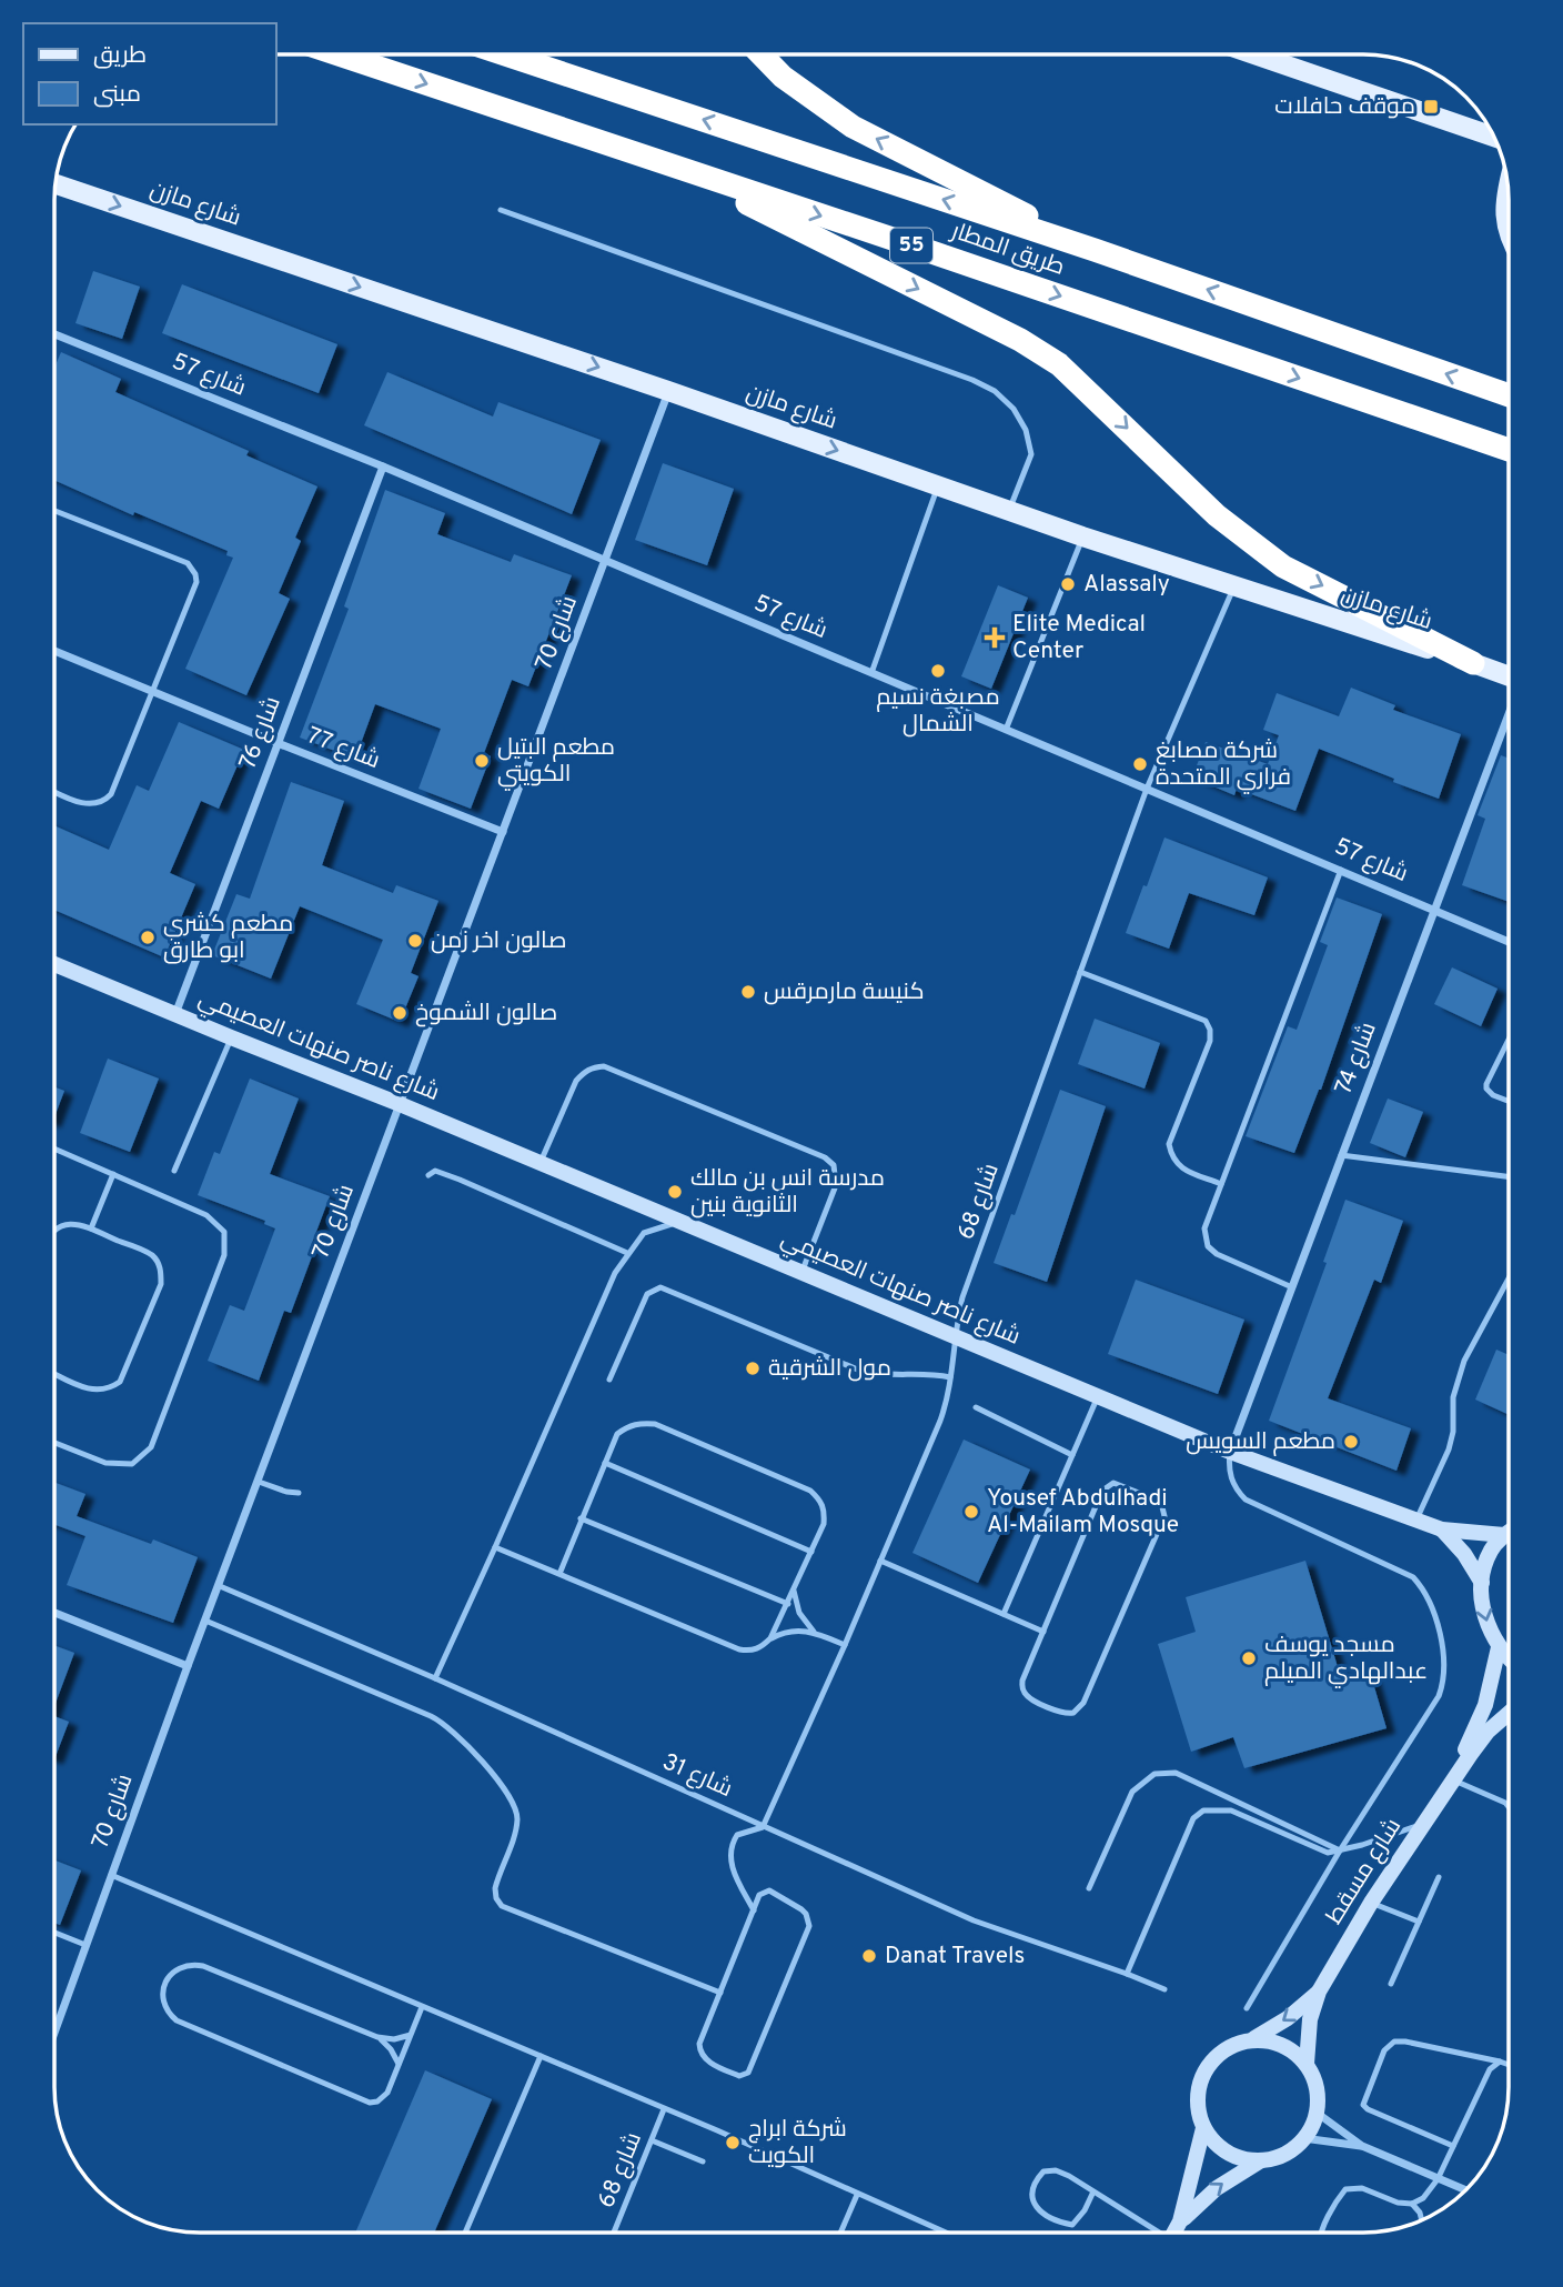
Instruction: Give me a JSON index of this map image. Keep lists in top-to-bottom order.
{
  "streets": {
    "highway": ["55", "طريق المطار"],
    "main road": ["شارع مازن"],
    "street": [
      "شارع 57",
      "شارع 70",
      "شارع 76",
      "شارع 77",
      "شارع ناصر صنهات العصيمي",
      "شارع 74",
      "شارع مسقط"
    ],
    "lane": ["شارع 68", "شارع 31"]
  },
  "crossings": [
    ["شارع مازن", "شارع 70"],
    ["شارع مازن", "شارع 68"],
    ["شارع 57", "شارع 70"],
    ["شارع 57", "شارع 76"],
    ["شارع 57", "شارع 74"],
    ["شارع 57", "شارع 68"],
    ["شارع 70", "شارع 77"],
    ["شارع 70", "شارع ناصر صنهات العصيمي"],
    ["شارع 70", "شارع 31"],
    ["شارع 76", "شارع 77"],
    ["شارع 76", "شارع ناصر صنهات العصيمي"],
    ["شارع ناصر صنهات العصيمي", "شارع 74"],
    ["شارع ناصر صنهات العصيمي", "شارع 68"],
    ["شارع 68", "شارع 31"]
  ],
  "one_way": ["شارع مازن"],
  "places": {
    "transit": ["موقف حافلات"],
    "other": [
      "Alassaly",
      "مصبغة نسيم الشمال",
      "مطعم البتيل الكويتي",
      "شركة مصابغ فراري المتحدة",
      "مطعم كشري ابو طارق",
      "صالون اخر زمن",
      "كنيسة مارمرقس",
      "صالون الشموخ",
      "مدرسة انس بن مالك الثانوية بنين",
      "مول الشرقية",
      "مطعم السويس",
      "Yousef Abdulhadi Al-Mailam Mosque",
      "مسجد يوسف عبدالهادي الميلم",
      "Danat Travels",
      "شركة ابراج الكويت"
    ],
    "health": ["Elite Medical Center"]
  },
  "legend": ["طريق", "مبنى"]
}
